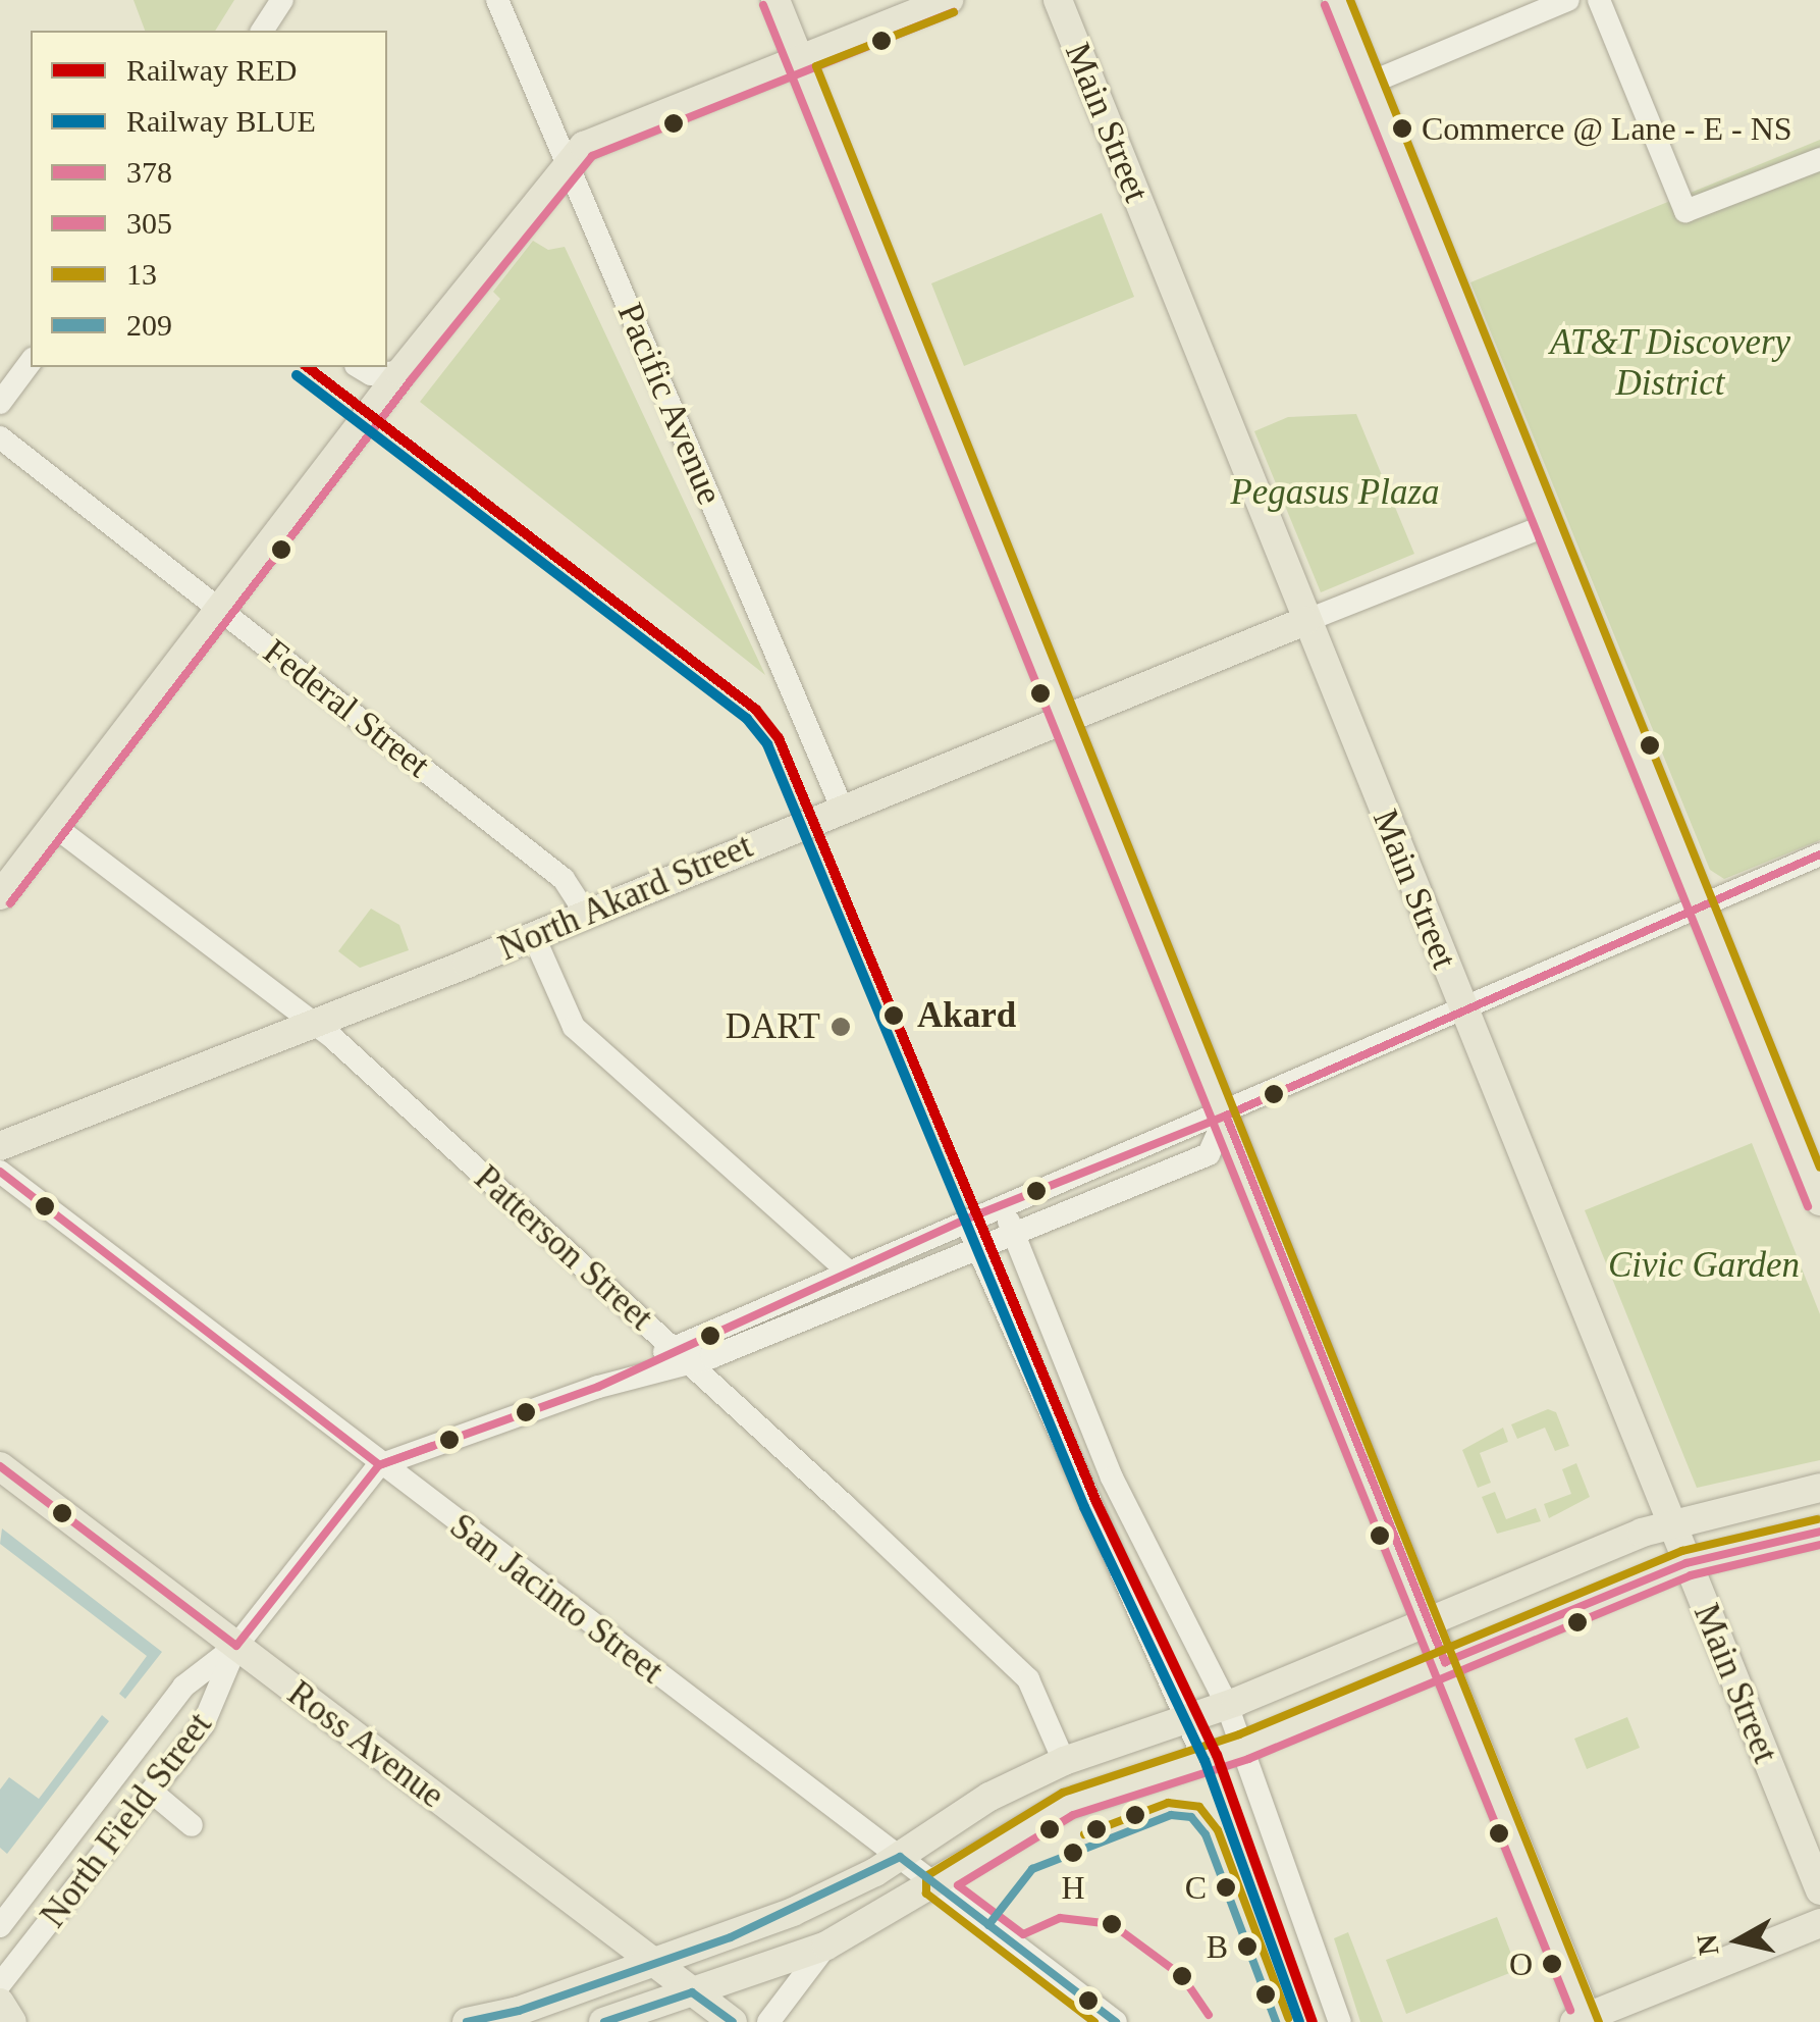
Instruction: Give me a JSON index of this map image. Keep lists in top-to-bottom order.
{
  "streets": {
    "main road": ["Main Street", "North Akard Street", "Ross Avenue"],
    "street": [
      "Pacific Avenue",
      "Federal Street",
      "Patterson Street",
      "San Jacinto Street",
      "North Field Street"
    ]
  },
  "crossings": [
    ["Main Street", "North Akard Street"],
    ["Pacific Avenue", "North Akard Street"],
    ["Federal Street", "North Akard Street"],
    ["North Akard Street", "Patterson Street"],
    ["San Jacinto Street", "North Field Street"],
    ["Ross Avenue", "North Field Street"]
  ],
  "parks": ["AT&T Discovery District", "Pegasus Plaza", "Civic Garden"],
  "places": [
    "Commerce @ Lane - E - NS",
    "Akard",
    "DART",
    "H",
    "C",
    "B",
    "O"
  ],
  "lines": [
    "transit line 13",
    "transit line 305",
    "rail line RED",
    "rail line BLUE",
    "transit line 378",
    "transit line 209"
  ],
  "legend": [
    "Railway RED",
    "Railway BLUE",
    "378",
    "305",
    "13",
    "209"
  ],
  "north": "left"
}
